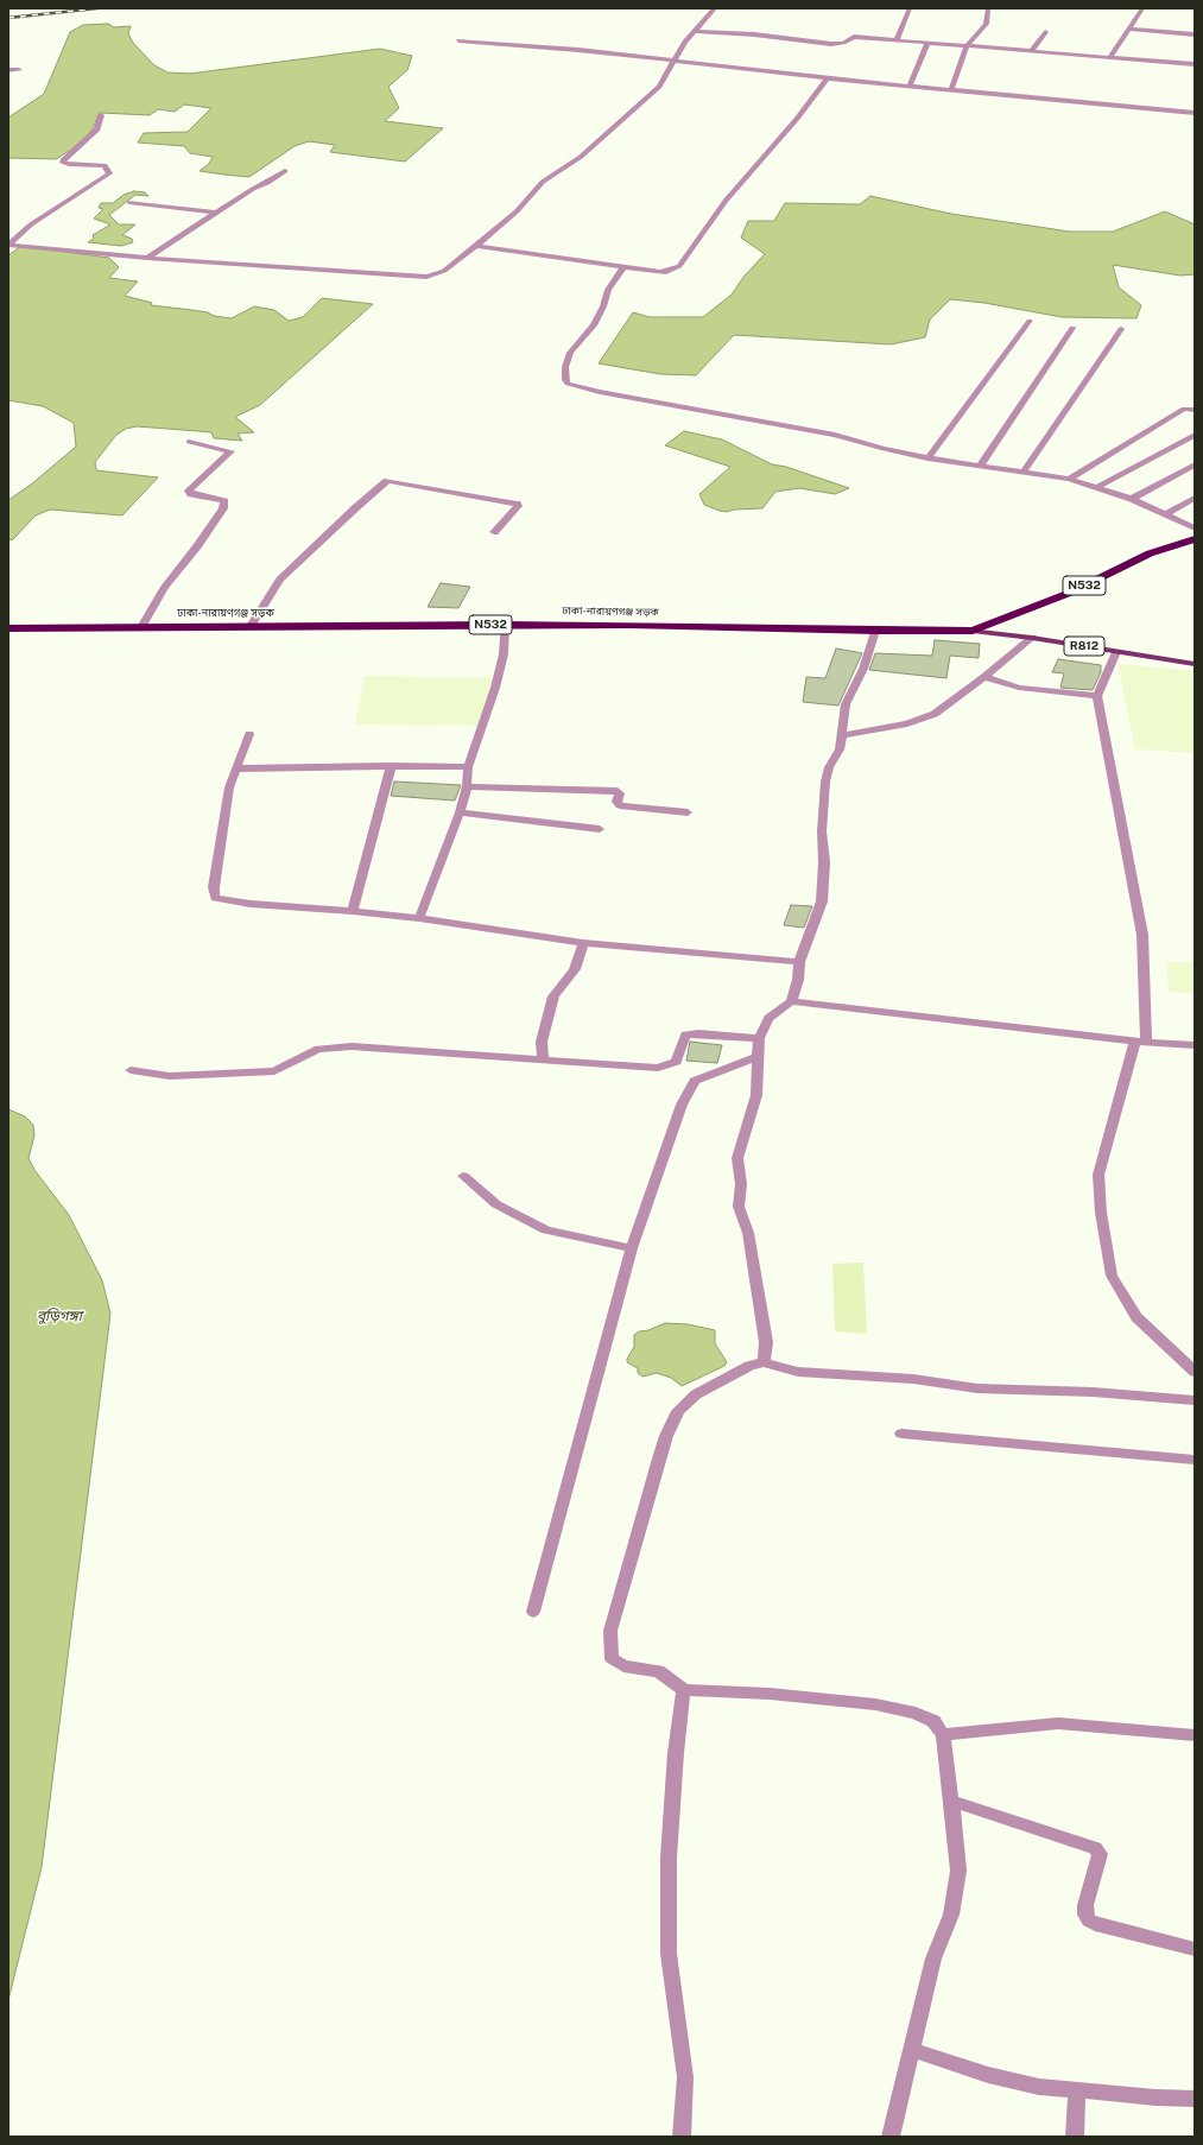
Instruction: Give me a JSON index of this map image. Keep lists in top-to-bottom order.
{
  "streets": {
    "highway": ["N532", "ঢাকা-নারায়ণগঞ্জ সড়ক"],
    "main road": ["R812"]
  },
  "crossings": [
    ["ঢাকা-নারায়ণগঞ্জ সড়ক", "R812"]
  ],
  "water": ["বুড়িগঙ্গা"]
}
